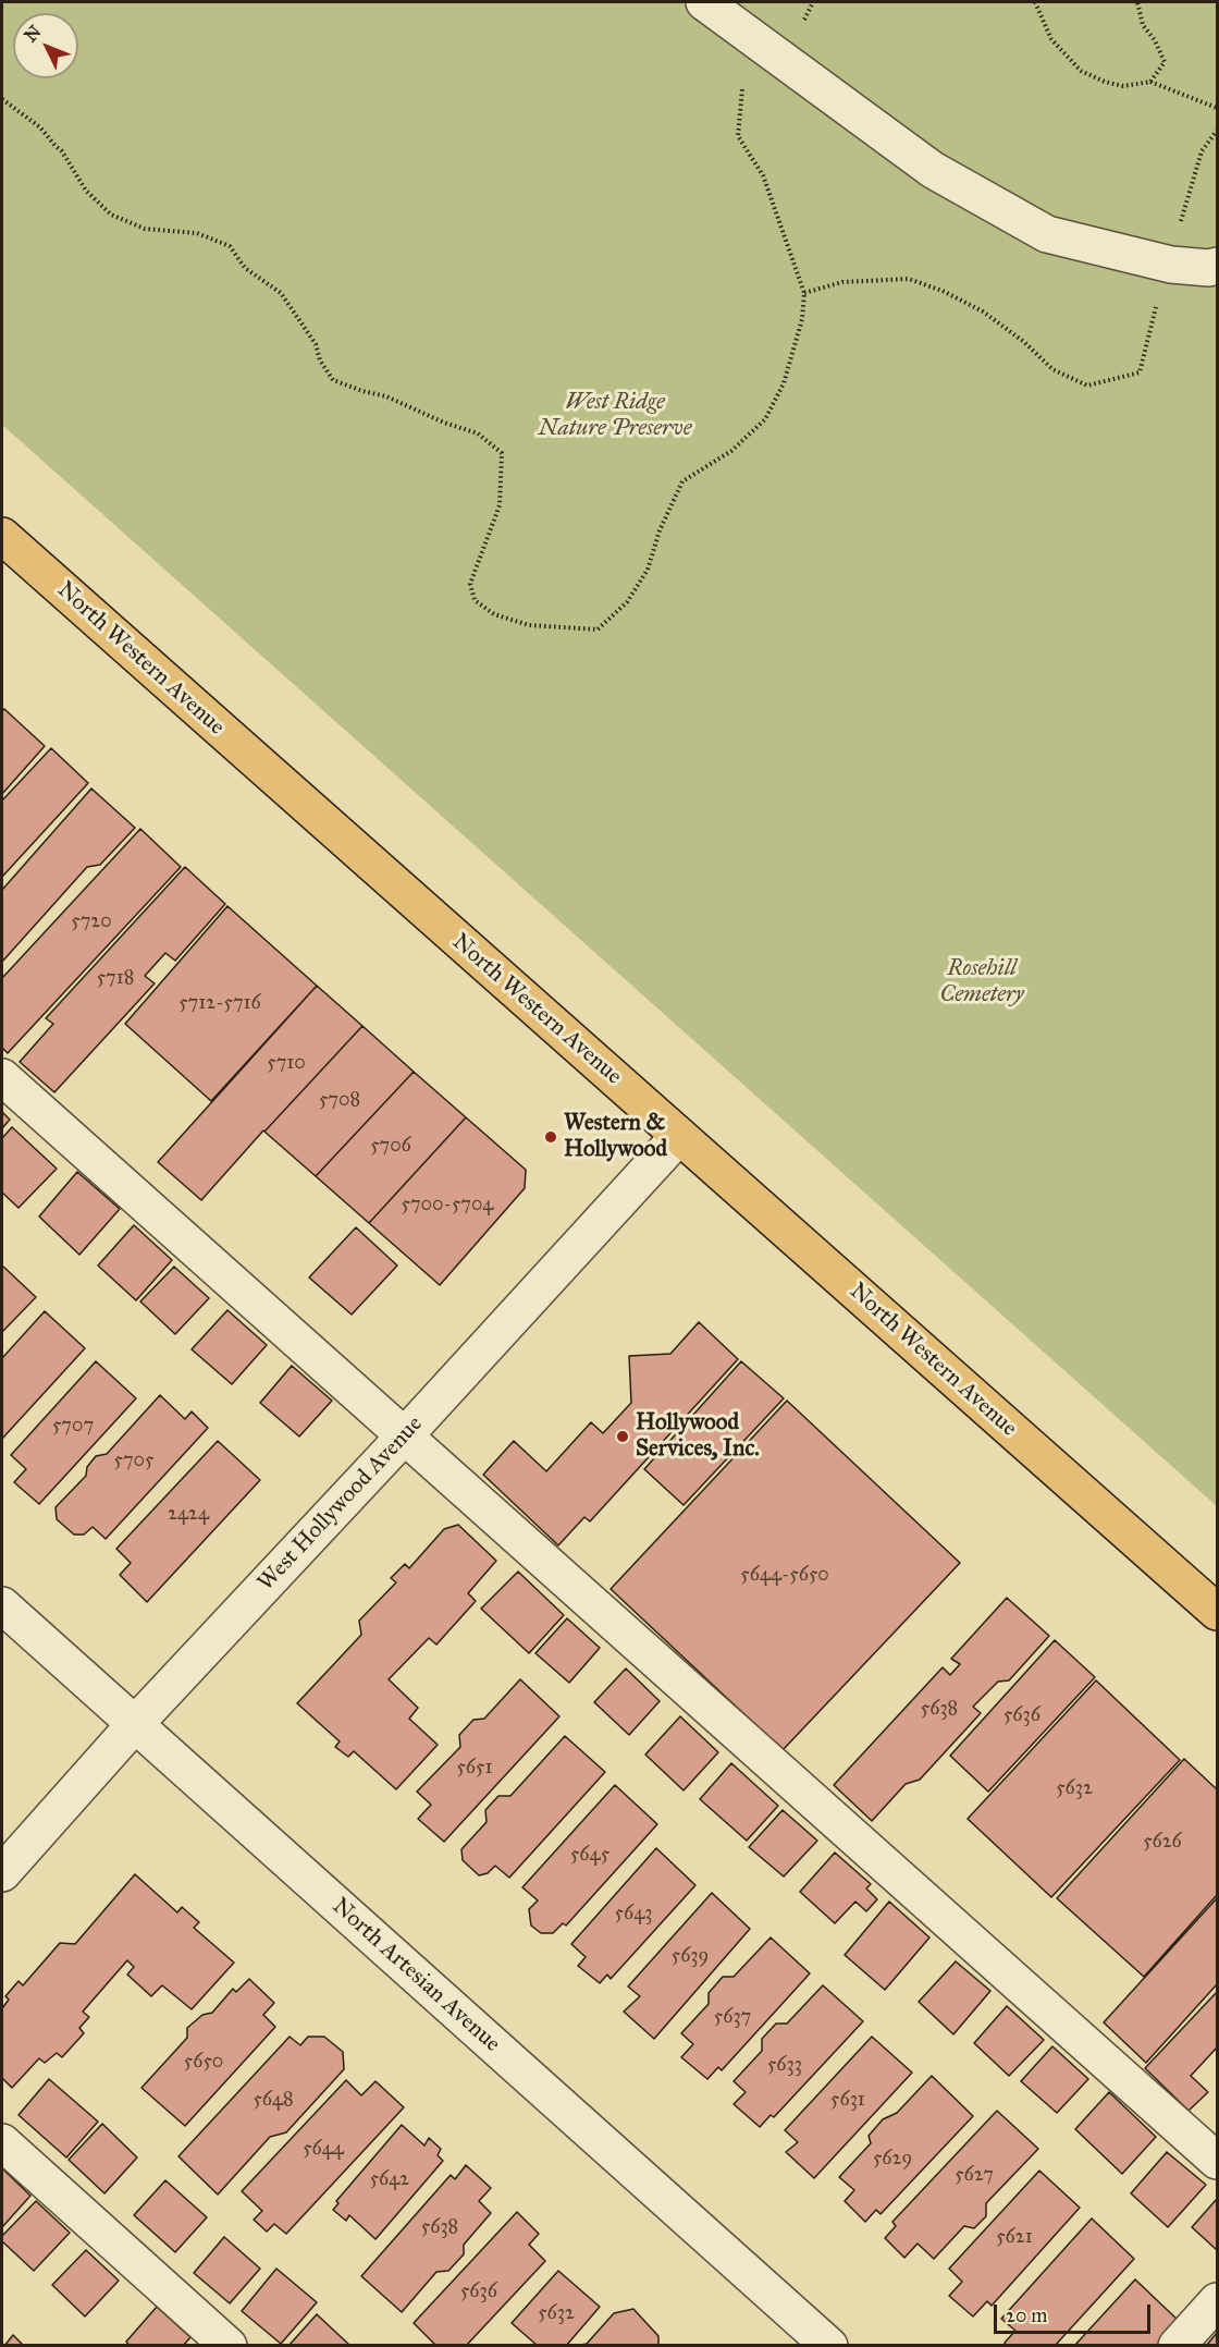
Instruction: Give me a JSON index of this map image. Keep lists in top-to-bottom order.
{
  "streets": {
    "main road": ["North Western Avenue"],
    "street": ["West Hollywood Avenue", "North Artesian Avenue"]
  },
  "crossings": [
    ["North Western Avenue", "West Hollywood Avenue"],
    ["West Hollywood Avenue", "North Artesian Avenue"]
  ],
  "parks": ["West Ridge Nature Preserve", "Rosehill Cemetery"],
  "places": ["Western & Hollywood", "Hollywood Services, Inc."],
  "house_numbers": [
    "5720",
    "5718",
    "5712-5716",
    "5710",
    "5708",
    "5706",
    "5700-5704",
    "5707",
    "5705",
    "2424",
    "5644-5650",
    "5638",
    "5636",
    "5651",
    "5632",
    "5626",
    "5645",
    "5643",
    "5639",
    "5637",
    "5650",
    "5633",
    "5648",
    "5631",
    "5644",
    "5629",
    "5627",
    "5642",
    "5638",
    "5621",
    "5636",
    "5632"
  ],
  "scale_bar": "20 m",
  "north": "top left"
}
